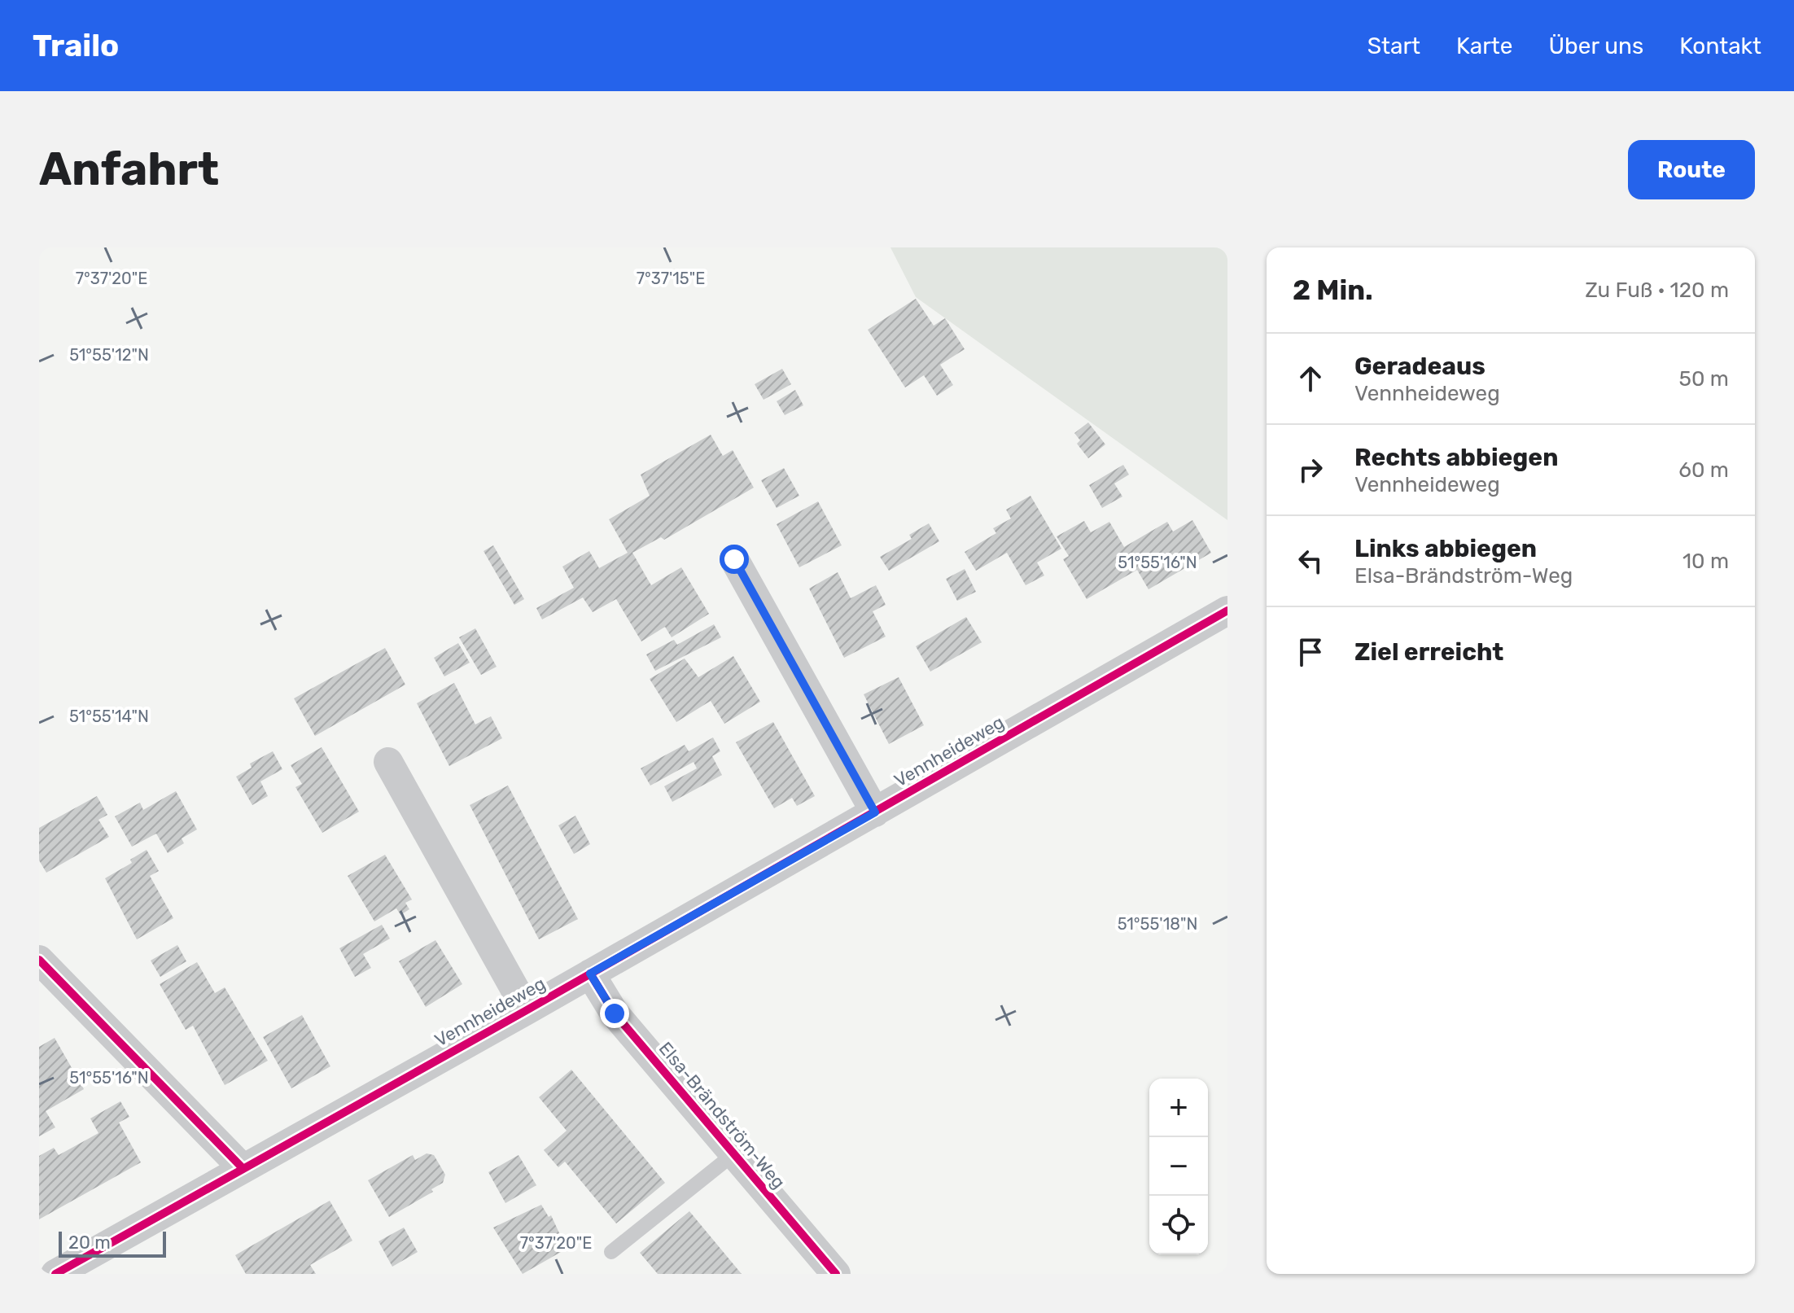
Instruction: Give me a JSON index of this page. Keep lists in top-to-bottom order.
{
  "streets": {
    "street": ["Vennheideweg", "Elsa-Brändström-Weg"]
  },
  "crossings": [
    ["Vennheideweg", "Elsa-Brändström-Weg"]
  ],
  "scale_bar": "20 m",
  "page": {
    "header": "Trailo",
    "nav": [
      "Start",
      "Karte",
      "Über uns",
      "Kontakt"
    ],
    "buttons": "Route",
    "title": "Anfahrt",
    "heading": ["2 Min.", "Zu Fuß · 120 m"],
    "list": [
      ["Geradeaus", "Vennheideweg", "50 m"],
      ["Rechts abbiegen", "Vennheideweg", "60 m"],
      ["Links abbiegen", "Elsa-Brändström-Weg", "10 m"],
      "Ziel erreicht"
    ],
    "map_buttons": ["+", "−"],
    "scale": "20 m"
  },
  "coordinates": [
    "7°37'20\"E",
    "7°37'15\"E",
    "51°55'12\"N",
    "51°55'16\"N",
    "51°55'14\"N",
    "51°55'18\"N"
  ]
}
